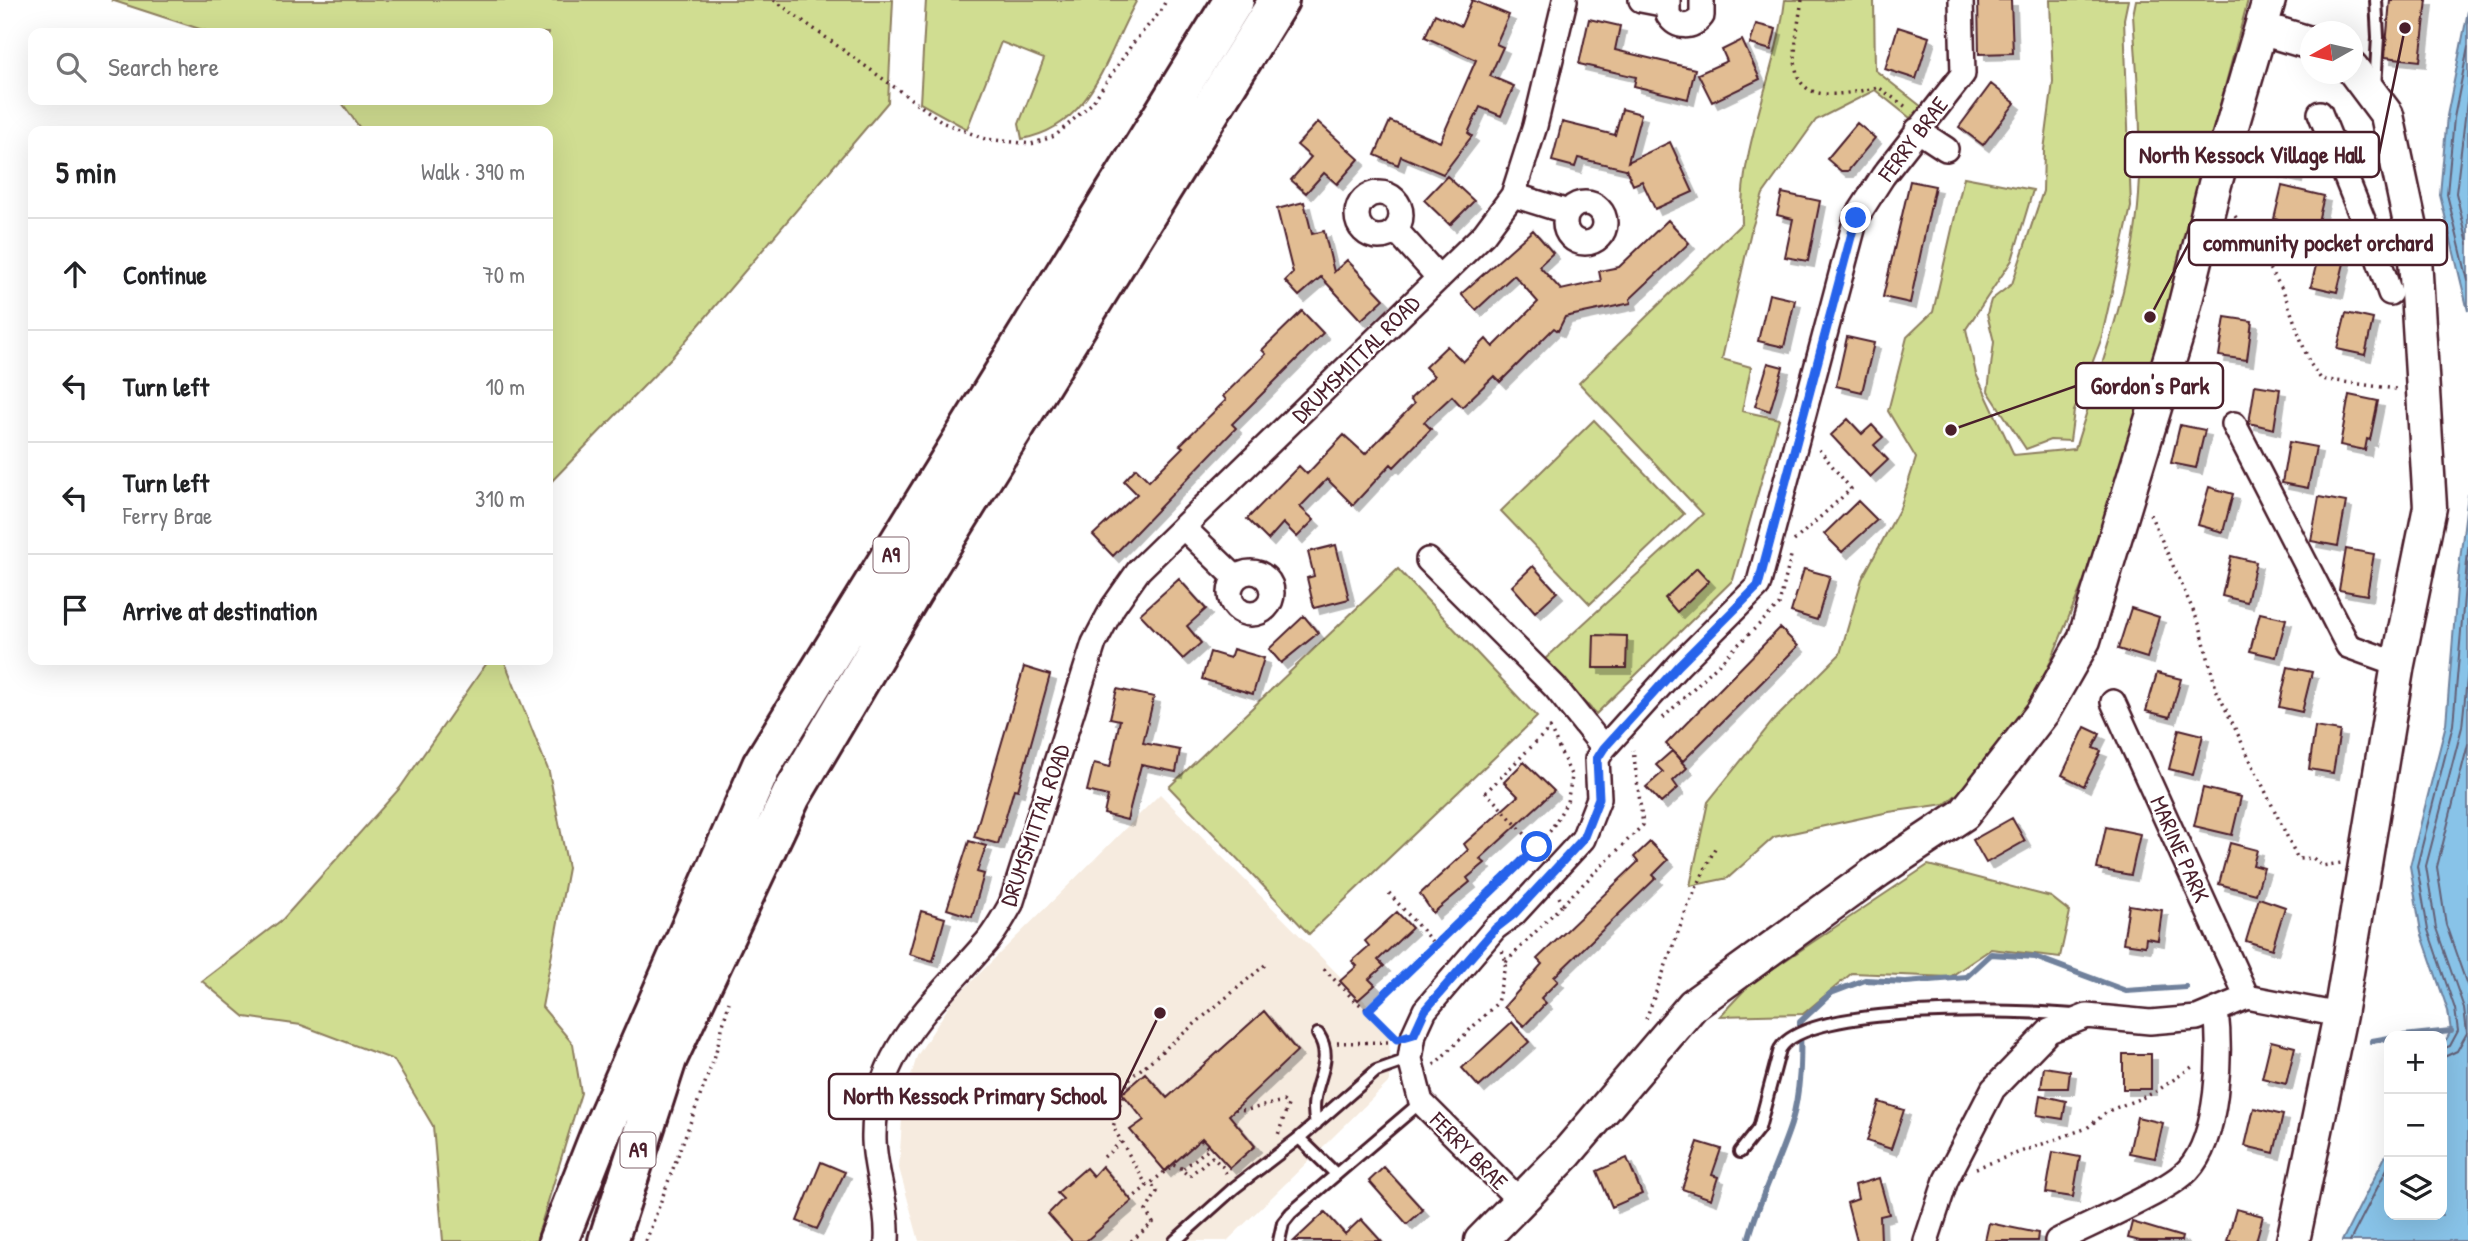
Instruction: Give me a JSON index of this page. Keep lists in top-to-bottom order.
{
  "streets": {
    "highway": ["A9"],
    "street": ["FERRY BRAE", "DRUMSMITTAL ROAD", "MARINE PARK"]
  },
  "places": [
    "North Kessock Village Hall",
    "community pocket orchard",
    "Gordon's Park",
    "North Kessock Primary School"
  ],
  "north": "left",
  "page": {
    "search": "Search here",
    "heading": ["5 min", "Walk · 390 m"],
    "list": [
      ["Continue", "70 m"],
      ["Turn left", "10 m"],
      ["Turn left", "Ferry Brae", "310 m"],
      "Arrive at destination"
    ],
    "map_buttons": ["+", "−"]
  }
}
